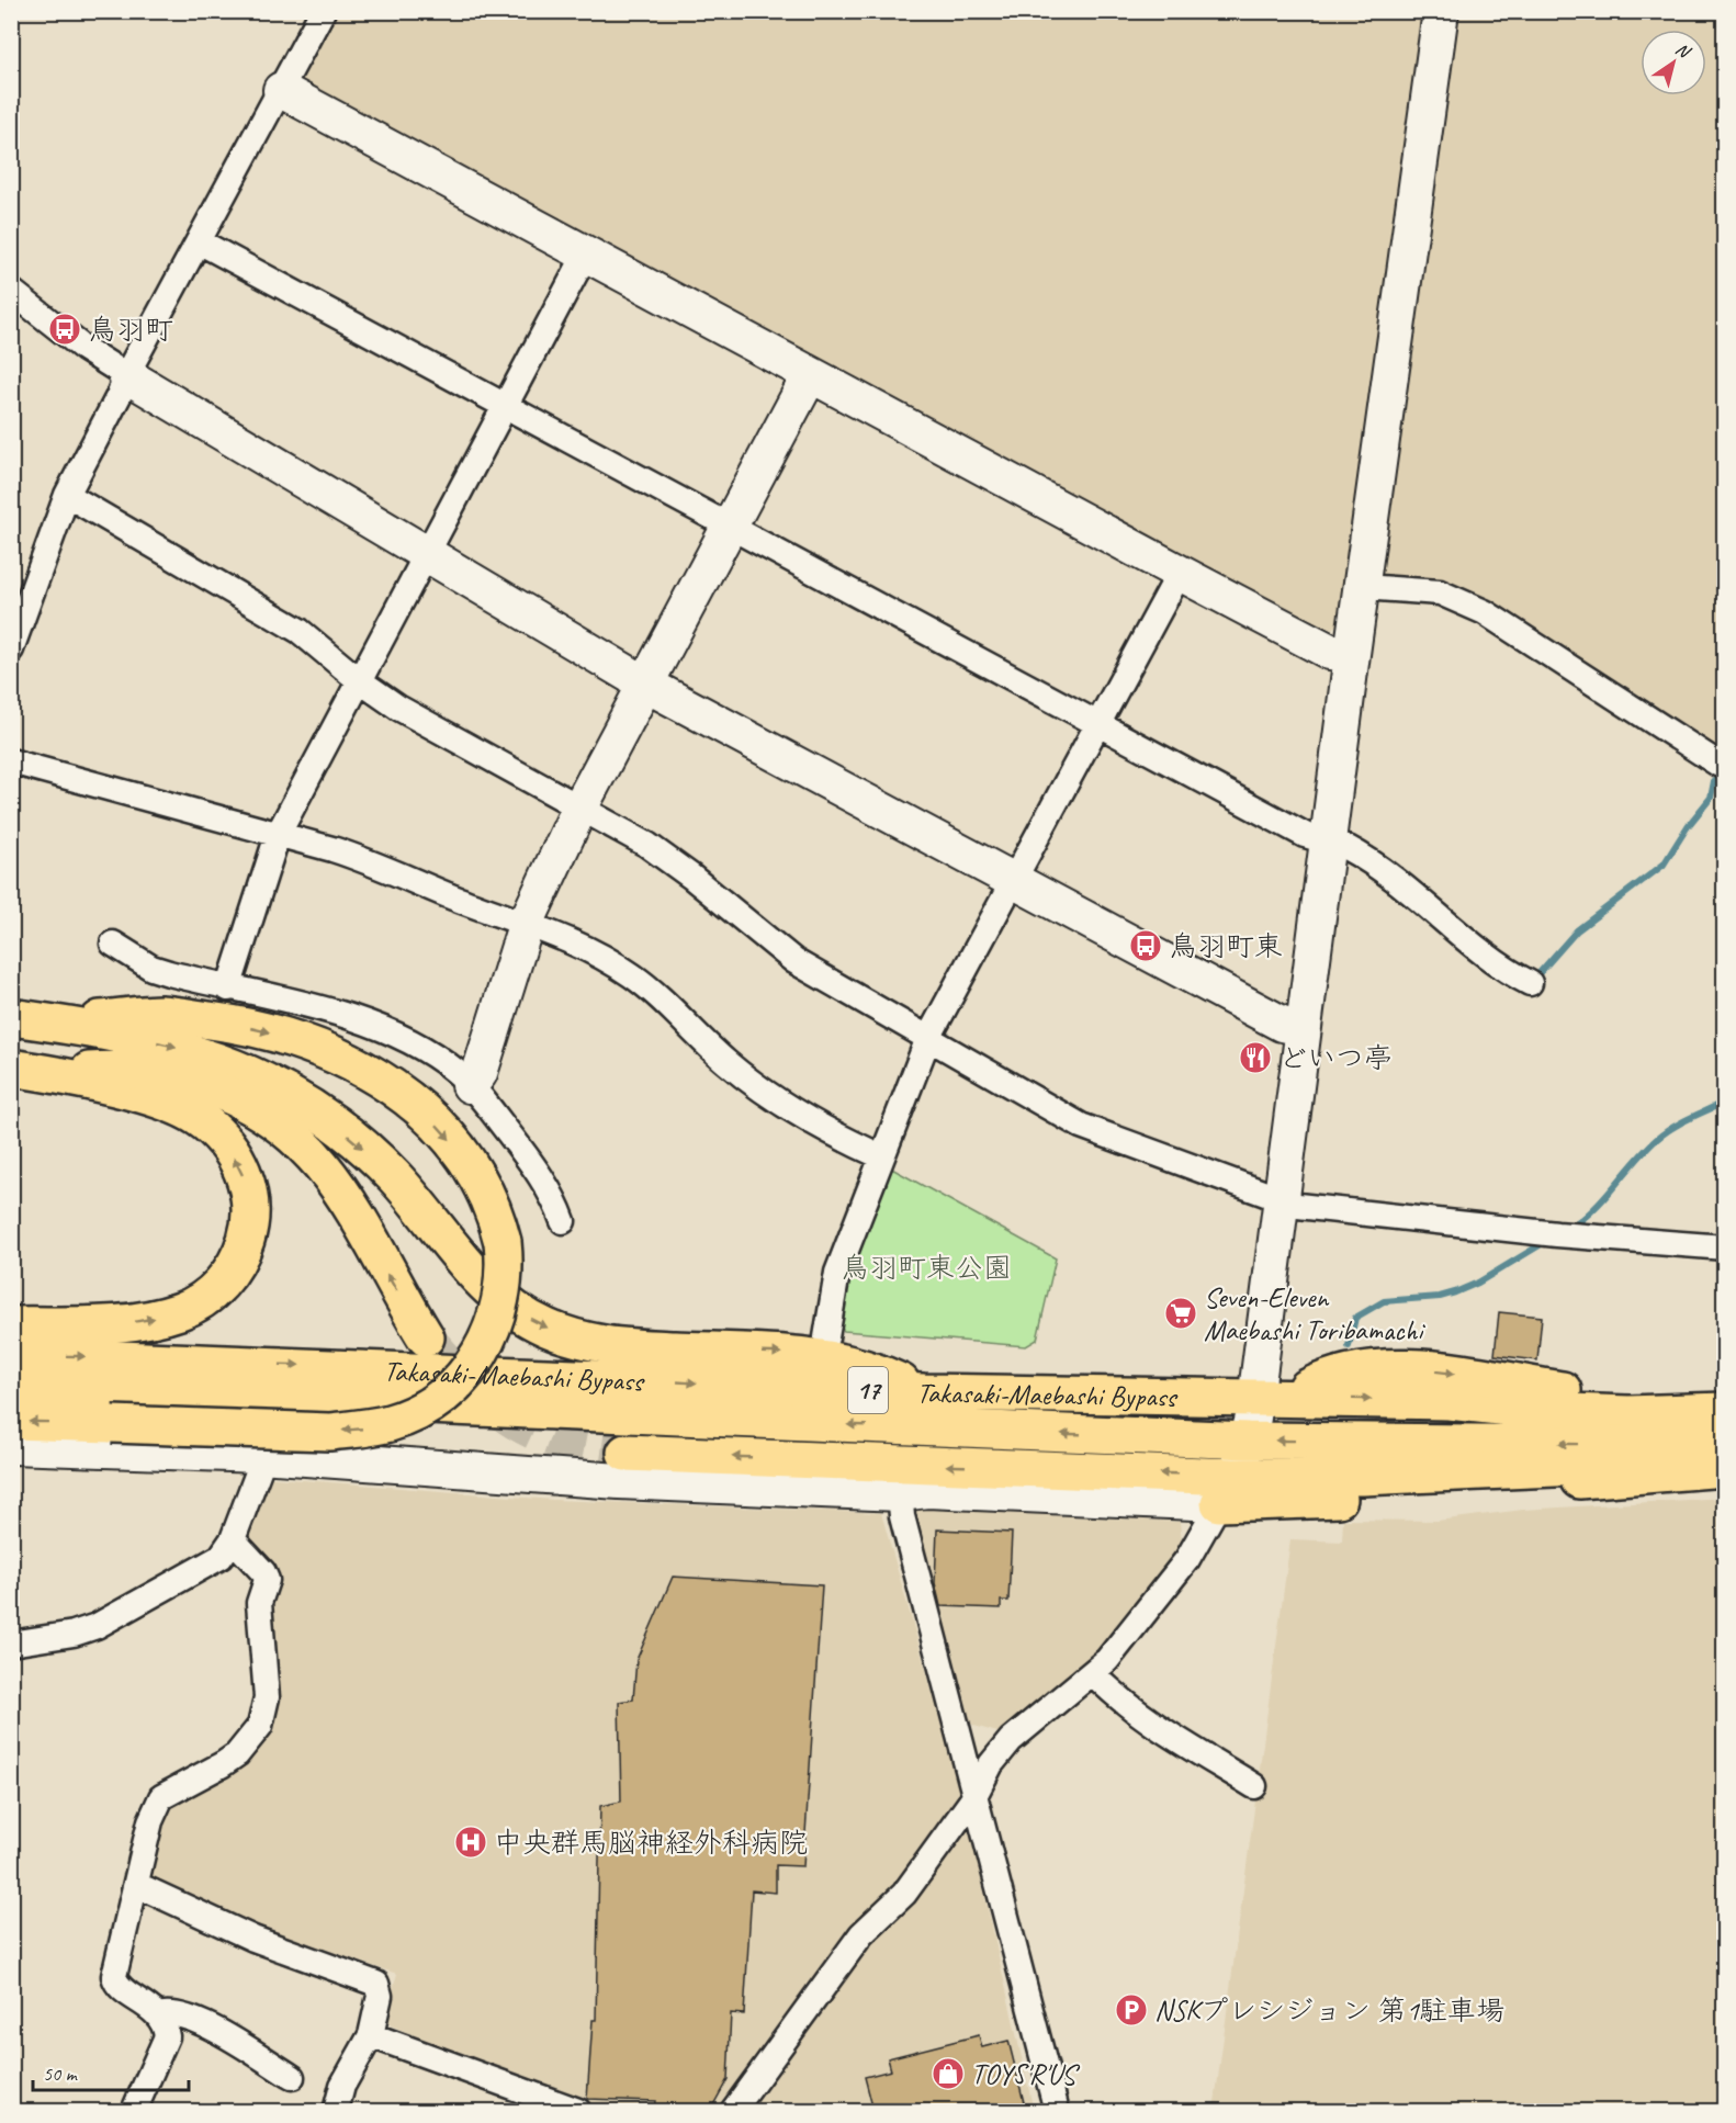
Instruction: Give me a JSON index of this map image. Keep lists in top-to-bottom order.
{
  "streets": {
    "highway": ["Takasaki-Maebashi Bypass", "17"]
  },
  "parks": ["鳥羽町東公園"],
  "places": {
    "bus stop": ["鳥羽町", "鳥羽町東"],
    "restaurant": ["どいつ亭"],
    "supermarket": ["Seven-Eleven Maebashi Toribamachi"],
    "hospital": ["中央群馬脳神経外科病院"],
    "parking": ["NSKプレシジョン 第1駐車場"],
    "shop": ["TOYS'R'US"]
  },
  "scale_bar": "50 m",
  "north": "top right"
}
